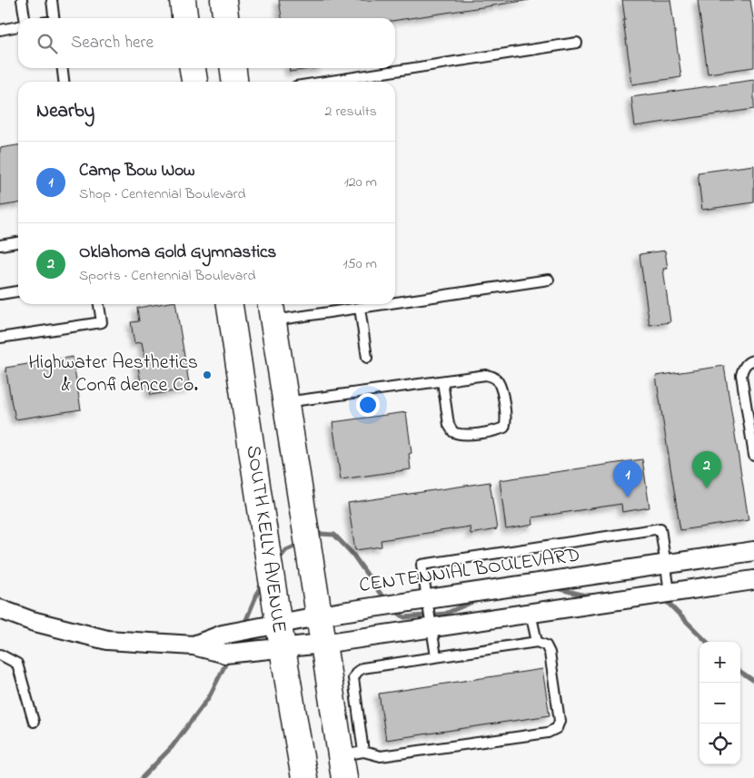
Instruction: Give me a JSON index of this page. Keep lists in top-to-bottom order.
{
  "streets": {
    "main road": ["SOUTH KELLY AVENUE"],
    "street": ["CENTENNIAL BOULEVARD"]
  },
  "crossings": [
    ["SOUTH KELLY AVENUE", "CENTENNIAL BOULEVARD"]
  ],
  "places": ["Highwater Aesthetics & Confidence Co."],
  "page": {
    "search": "Search here",
    "heading": ["Nearby", "2 results"],
    "list": [
      {
        "mark": "1",
        "name": "Camp Bow Wow",
        "note": "Shop · Centennial Boulevard",
        "value": "120 m"
      },
      {
        "mark": "2",
        "name": "Oklahoma Gold Gymnastics",
        "note": "Sports · Centennial Boulevard",
        "value": "150 m"
      }
    ],
    "pins": ["2", "1"],
    "map_buttons": ["+", "−"]
  }
}
